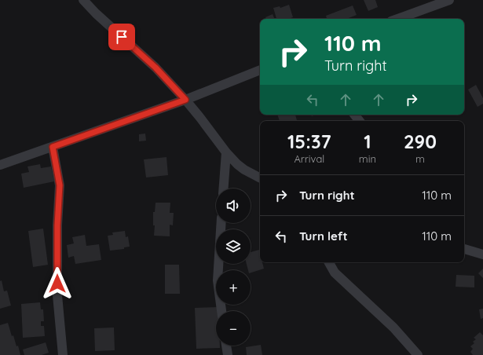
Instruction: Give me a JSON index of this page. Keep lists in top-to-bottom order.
{
  "page": {
    "turn": ["110 m", "Turn right"],
    "eta": [
      "15:37",
      "Arrival",
      "1",
      "min",
      "290",
      "m"
    ],
    "list": [
      {
        "name": "Turn right",
        "value": "110 m"
      },
      {
        "name": "Turn left",
        "value": "110 m"
      }
    ],
    "map_buttons": ["+", "−"]
  }
}
